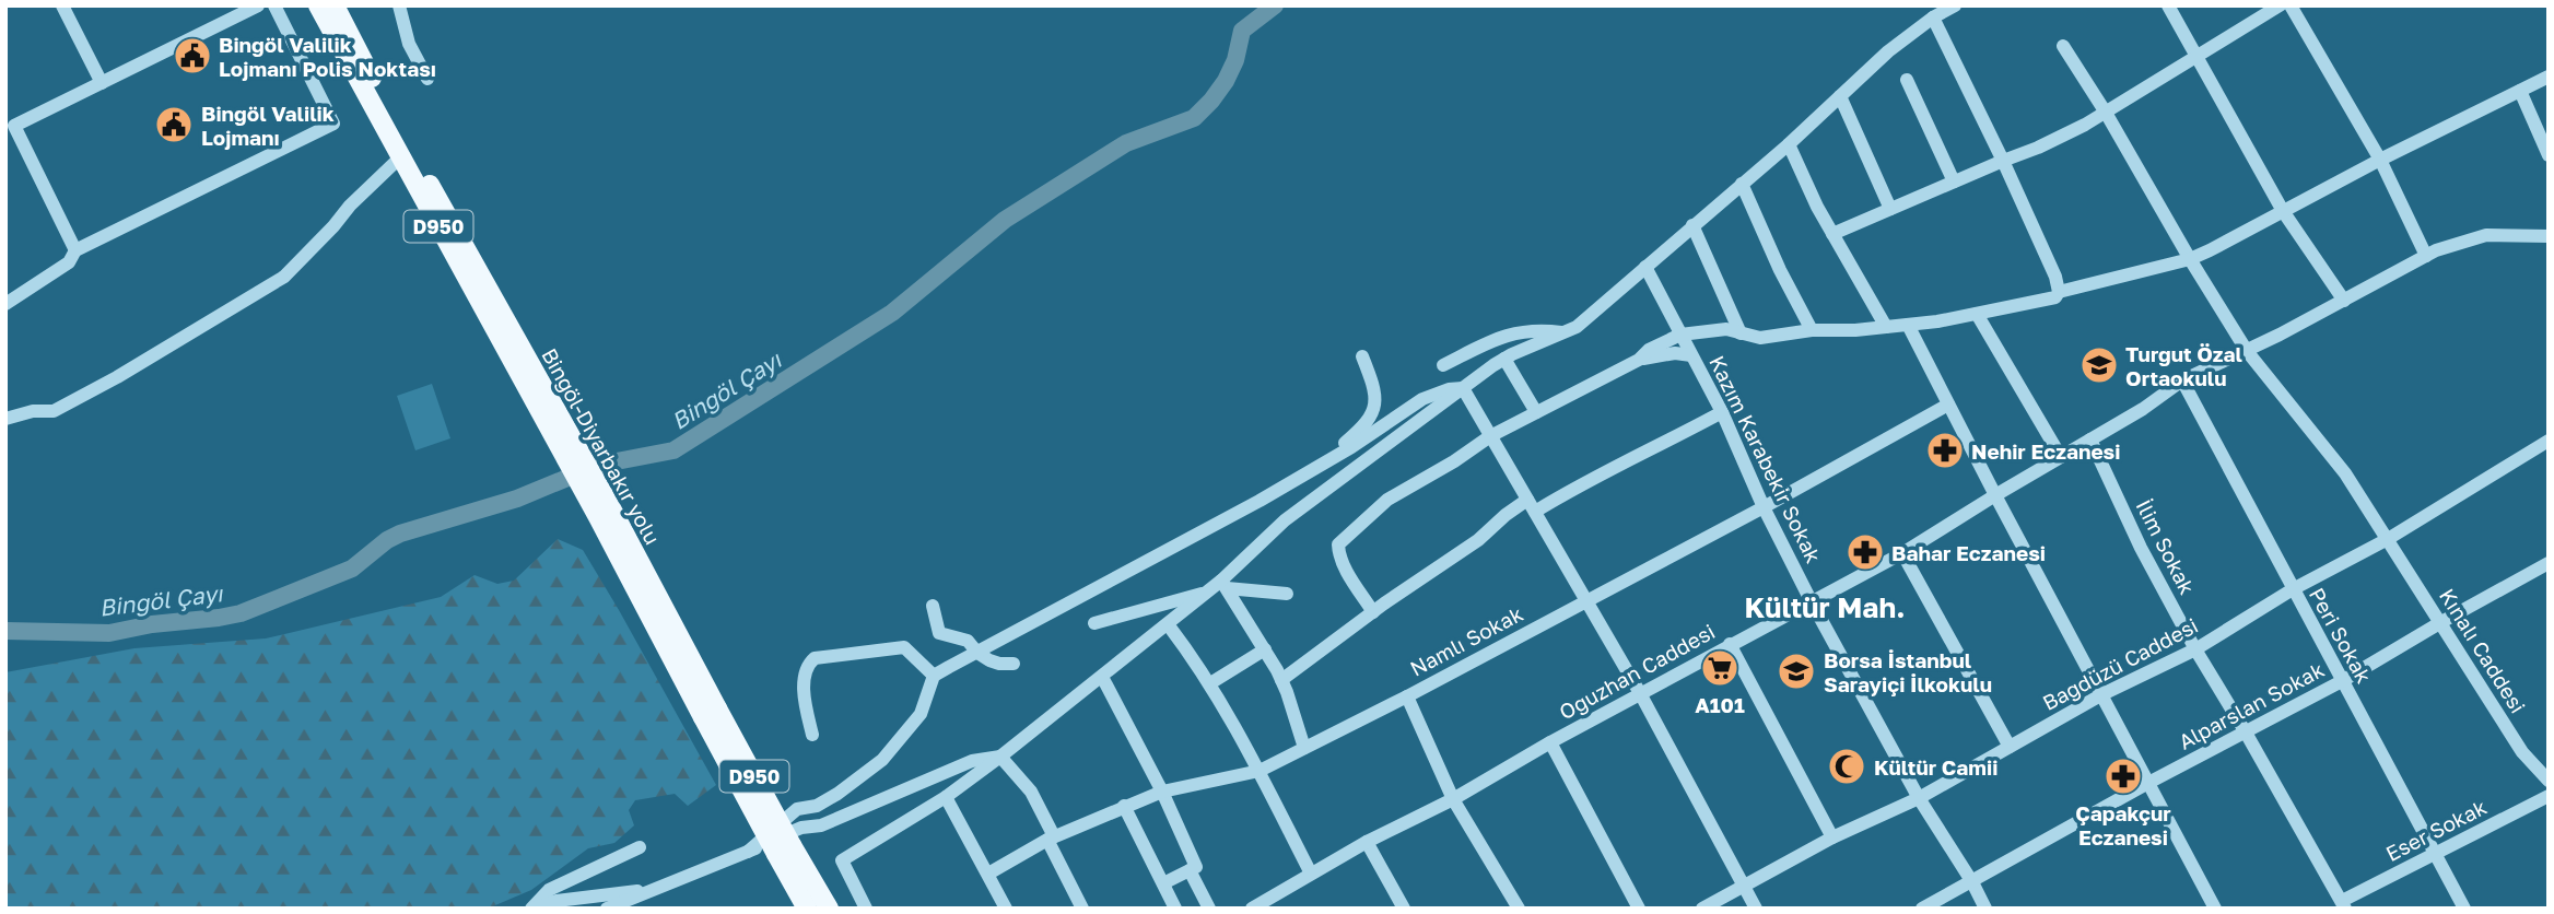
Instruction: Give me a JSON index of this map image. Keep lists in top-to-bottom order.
{
  "streets": {
    "main road": ["D950", "Bingöl-Diyarbakır yolu"],
    "street": [
      "Kazım Karabekir Sokak",
      "İlim Sokak",
      "Peri Sokak",
      "Namlı Sokak",
      "Kınalı Caddesi",
      "Bağdüzü Caddesi",
      "Oğuzhan Caddesi",
      "Alparslan Sokak",
      "Eser Sokak"
    ]
  },
  "crossings": [
    ["Kazım Karabekir Sokak", "Namlı Sokak"],
    ["Kazım Karabekir Sokak", "Bağdüzü Caddesi"],
    ["Kazım Karabekir Sokak", "Oğuzhan Caddesi"],
    ["Kazım Karabekir Sokak", "Alparslan Sokak"],
    ["İlim Sokak", "Bağdüzü Caddesi"],
    ["İlim Sokak", "Oğuzhan Caddesi"],
    ["İlim Sokak", "Alparslan Sokak"],
    ["İlim Sokak", "Eser Sokak"],
    ["Peri Sokak", "Bağdüzü Caddesi"],
    ["Peri Sokak", "Oğuzhan Caddesi"],
    ["Peri Sokak", "Alparslan Sokak"],
    ["Peri Sokak", "Eser Sokak"],
    ["Kınalı Caddesi", "Bağdüzü Caddesi"],
    ["Kınalı Caddesi", "Oğuzhan Caddesi"],
    ["Kınalı Caddesi", "Alparslan Sokak"]
  ],
  "districts": ["Kültür Mah."],
  "water": ["Bingöl Çayı"],
  "places": {
    "public building": ["Bingöl Valilik Lojmanı Polis Noktası", "Bingöl Valilik Lojmanı"],
    "school or university": ["Turgut Özal Ortaokulu", "Borsa İstanbul Sarayiçi İlkokulu"],
    "pharmacy": ["Nehir Eczanesi", "Bahar Eczanesi", "Çapakçur Eczanesi"],
    "supermarket": ["A101"],
    "mosque": ["Kültür Camii"]
  }
}
